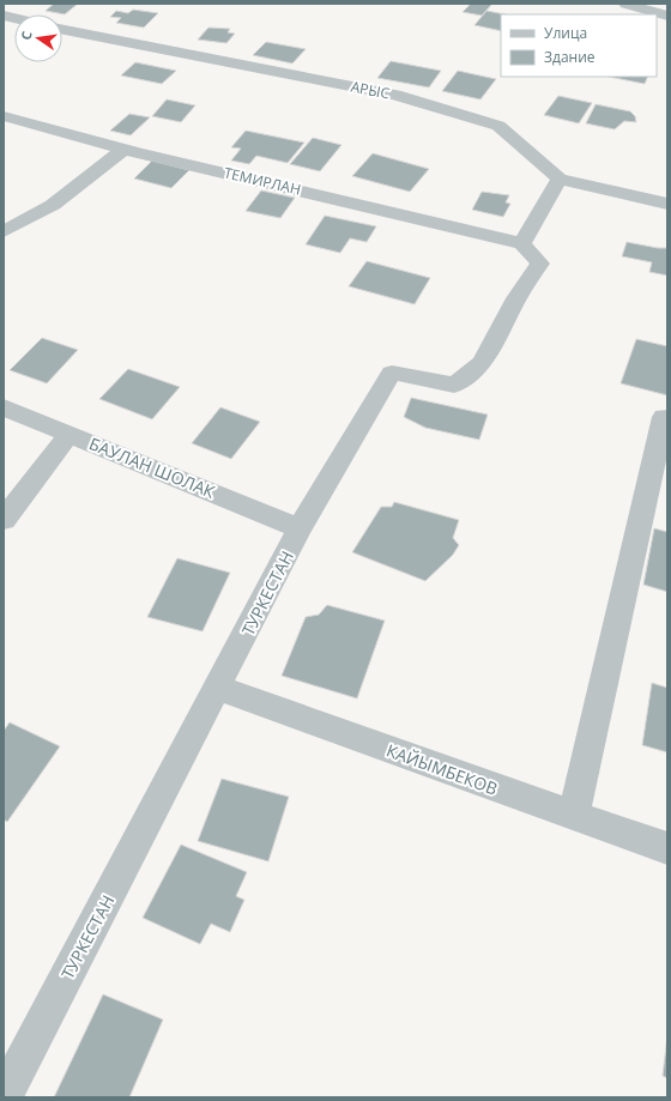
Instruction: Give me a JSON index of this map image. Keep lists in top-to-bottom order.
{
  "streets": {
    "street": [
      "АРЫС",
      "ТЕМИРЛАН",
      "БАУЛАН ШОЛАК",
      "ТУРКЕСТАН",
      "КАЙЫМБЕКОВ"
    ]
  },
  "crossings": [
    ["ТЕМИРЛАН", "ТУРКЕСТАН"],
    ["БАУЛАН ШОЛАК", "ТУРКЕСТАН"],
    ["ТУРКЕСТАН", "КАЙЫМБЕКОВ"]
  ],
  "legend": ["Улица", "Здание"],
  "north": "left"
}
